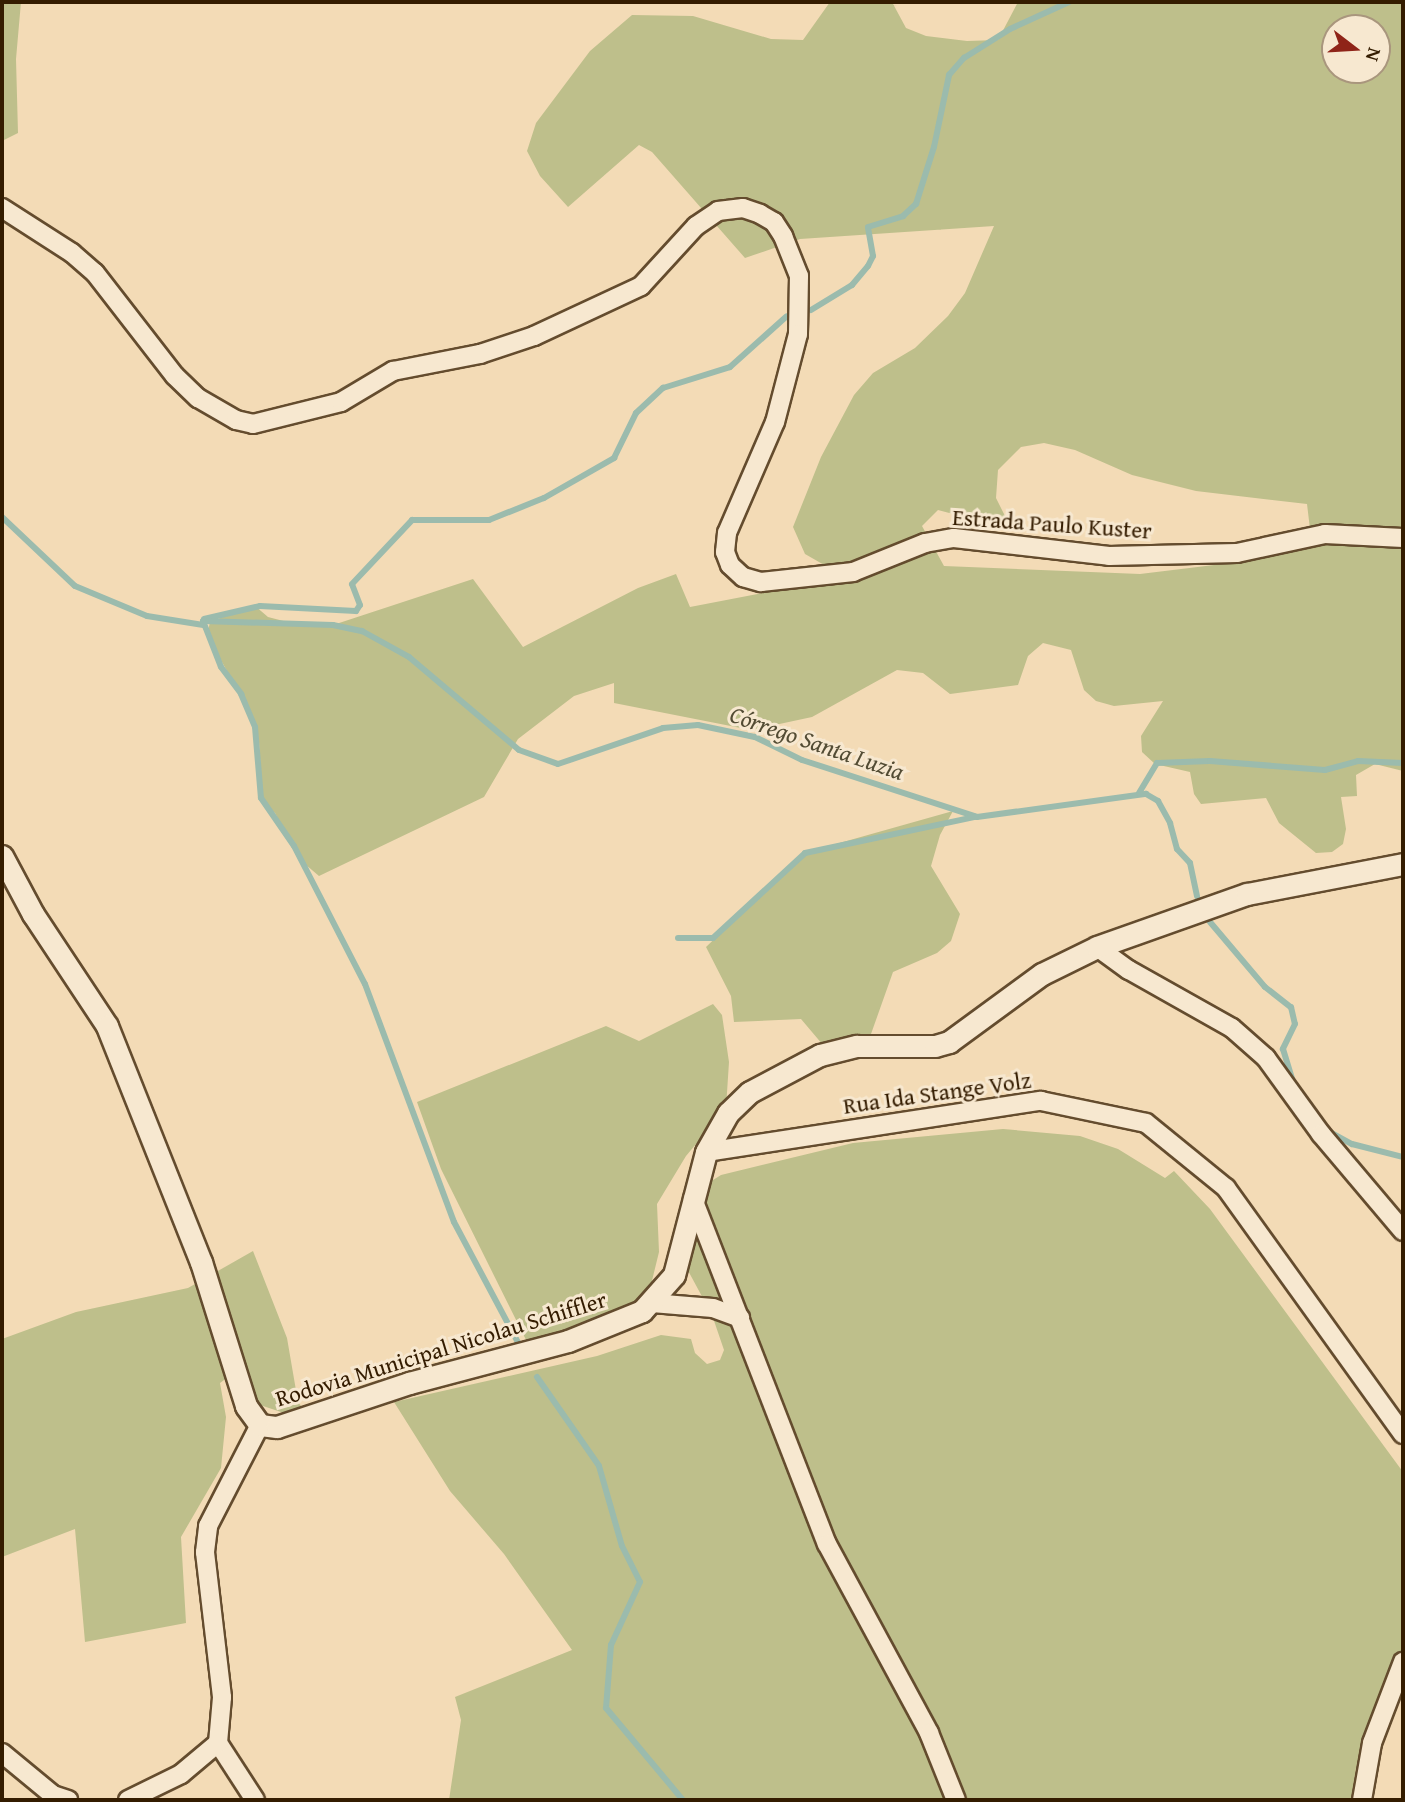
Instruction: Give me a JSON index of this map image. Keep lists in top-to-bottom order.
{
  "streets": {
    "street": ["Estrada Paulo Kuster", "Rua Ida Stange Volz", "Rodovia Municipal Nicolau Schiffler"]
  },
  "crossings": [
    ["Rua Ida Stange Volz", "Rodovia Municipal Nicolau Schiffler"]
  ],
  "water": ["Córrego Santa Luzia"],
  "north": "right"
}
